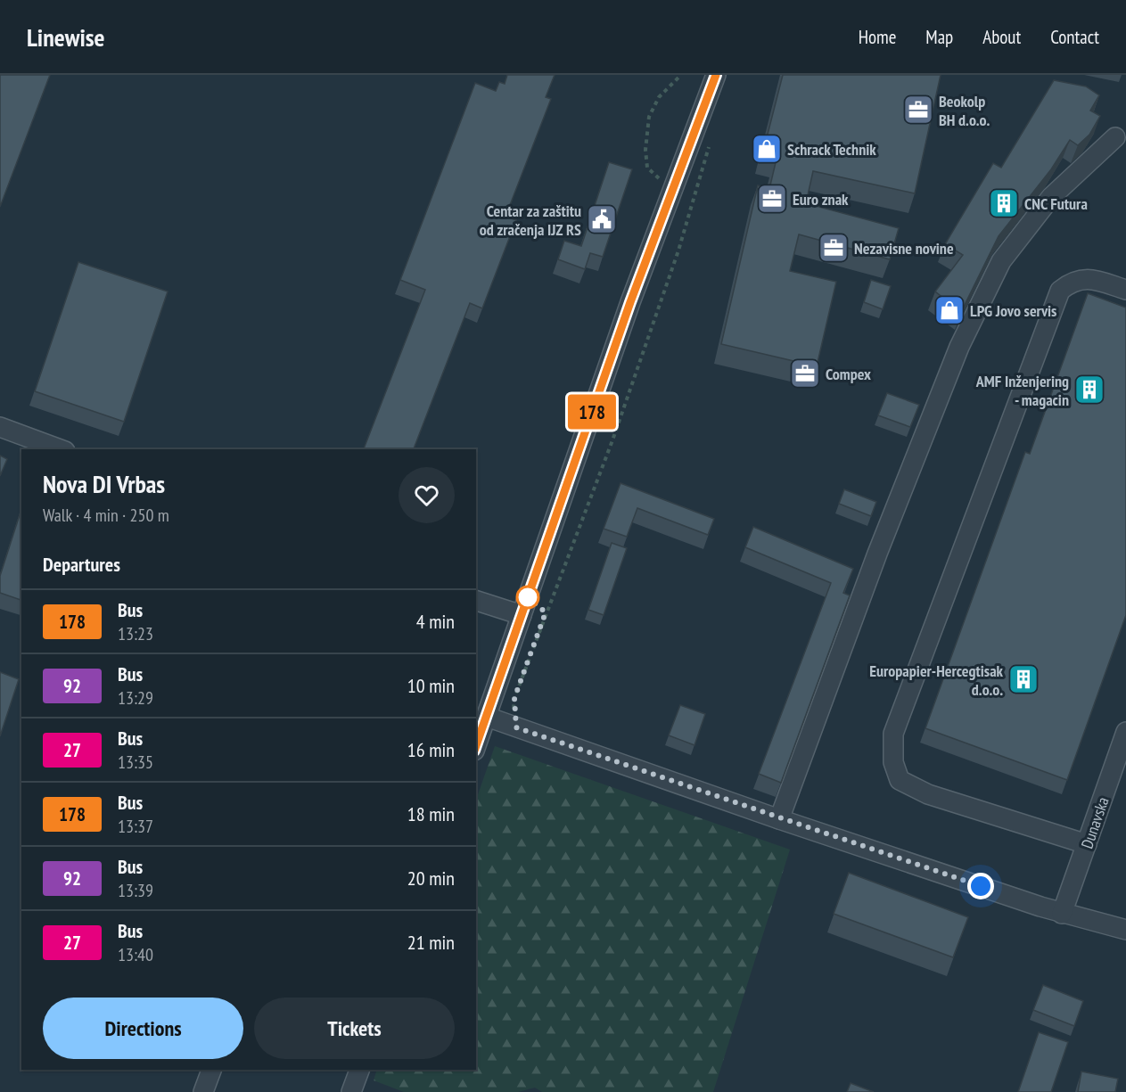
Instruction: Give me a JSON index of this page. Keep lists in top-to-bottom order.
{
  "streets": {
    "street": ["Dunavska"]
  },
  "places": {
    "office": [
      "Beokolp BH d.o.o.",
      "Euro znak",
      "Nezavisne novine",
      "Compex"
    ],
    "shop": ["Schrack Technik", "LPG Jovo servis"],
    "building": ["CNC Futura", "AMF Inženjering - magacin", "Europapier-Hercegtisak d.o.o."],
    "public building": ["Centar za zaštitu od zračenja IJZ RS"]
  },
  "lines": ["bus line 178"],
  "page": {
    "header": "Linewise",
    "nav": [
      "Home",
      "Map",
      "About",
      "Contact"
    ],
    "on_map": "178",
    "heading": [
      ["Nova DI Vrbas", "Walk · 4 min · 250 m"],
      "Departures"
    ],
    "list": [
      {
        "mark": "178",
        "name": "Bus",
        "note": "13:23",
        "value": "4 min"
      },
      {
        "mark": "92",
        "name": "Bus",
        "note": "13:29",
        "value": "10 min"
      },
      {
        "mark": "27",
        "name": "Bus",
        "note": "13:35",
        "value": "16 min"
      },
      {
        "mark": "178",
        "name": "Bus",
        "note": "13:37",
        "value": "18 min"
      },
      {
        "mark": "92",
        "name": "Bus",
        "note": "13:39",
        "value": "20 min"
      },
      {
        "mark": "27",
        "name": "Bus",
        "note": "13:40",
        "value": "21 min"
      }
    ],
    "buttons": ["Directions", "Tickets"]
  }
}
